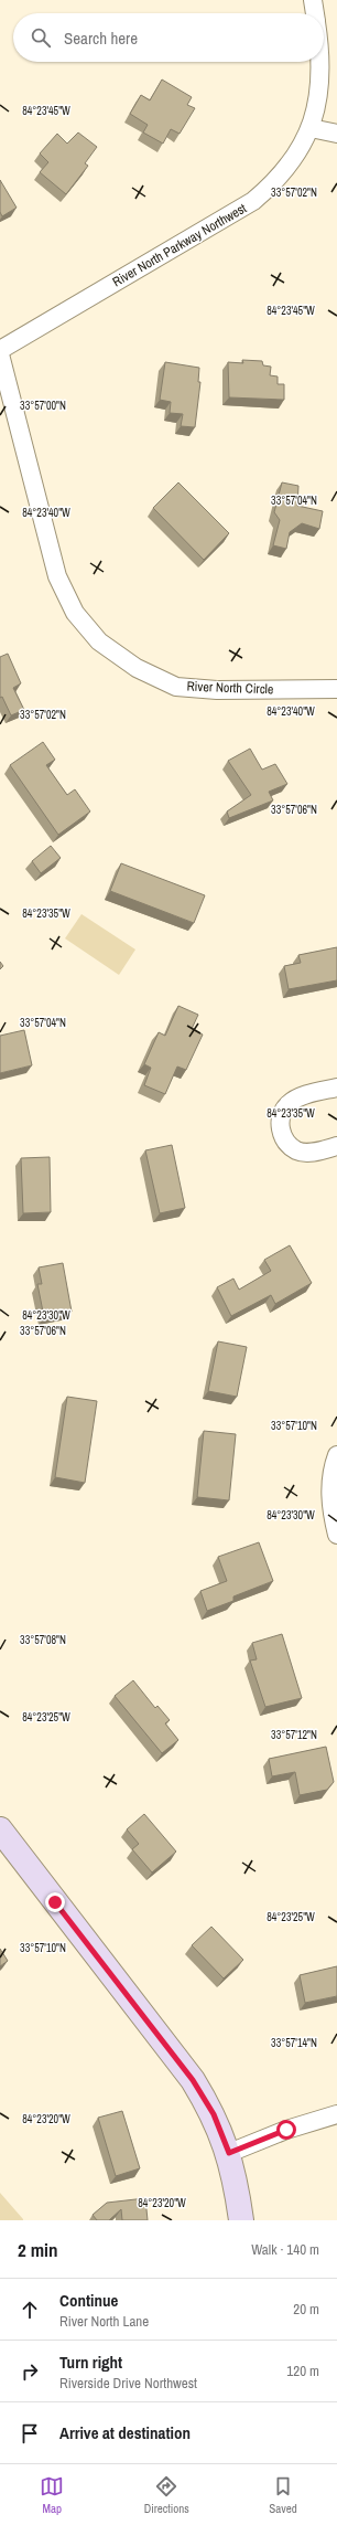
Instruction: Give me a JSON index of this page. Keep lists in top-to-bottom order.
{
  "streets": {
    "street": ["River North Parkway Northwest", "River North Circle"]
  },
  "page": {
    "search": "Search here",
    "heading": ["2 min", "Walk · 140 m"],
    "list": [
      ["Continue", "River North Lane", "20 m"],
      ["Turn right", "Riverside Drive Northwest", "120 m"],
      "Arrive at destination"
    ],
    "nav": ["Map", "Directions", "Saved"]
  },
  "coordinates": [
    "84°23'45\"W",
    "33°57'02\"N",
    "33°57'00\"N",
    "33°57'04\"N",
    "84°23'40\"W",
    "33°57'06\"N",
    "84°23'35\"W",
    "84°23'30\"W",
    "33°57'10\"N",
    "33°57'08\"N",
    "84°23'25\"W",
    "33°57'12\"N",
    "33°57'14\"N",
    "84°23'20\"W"
  ]
}
